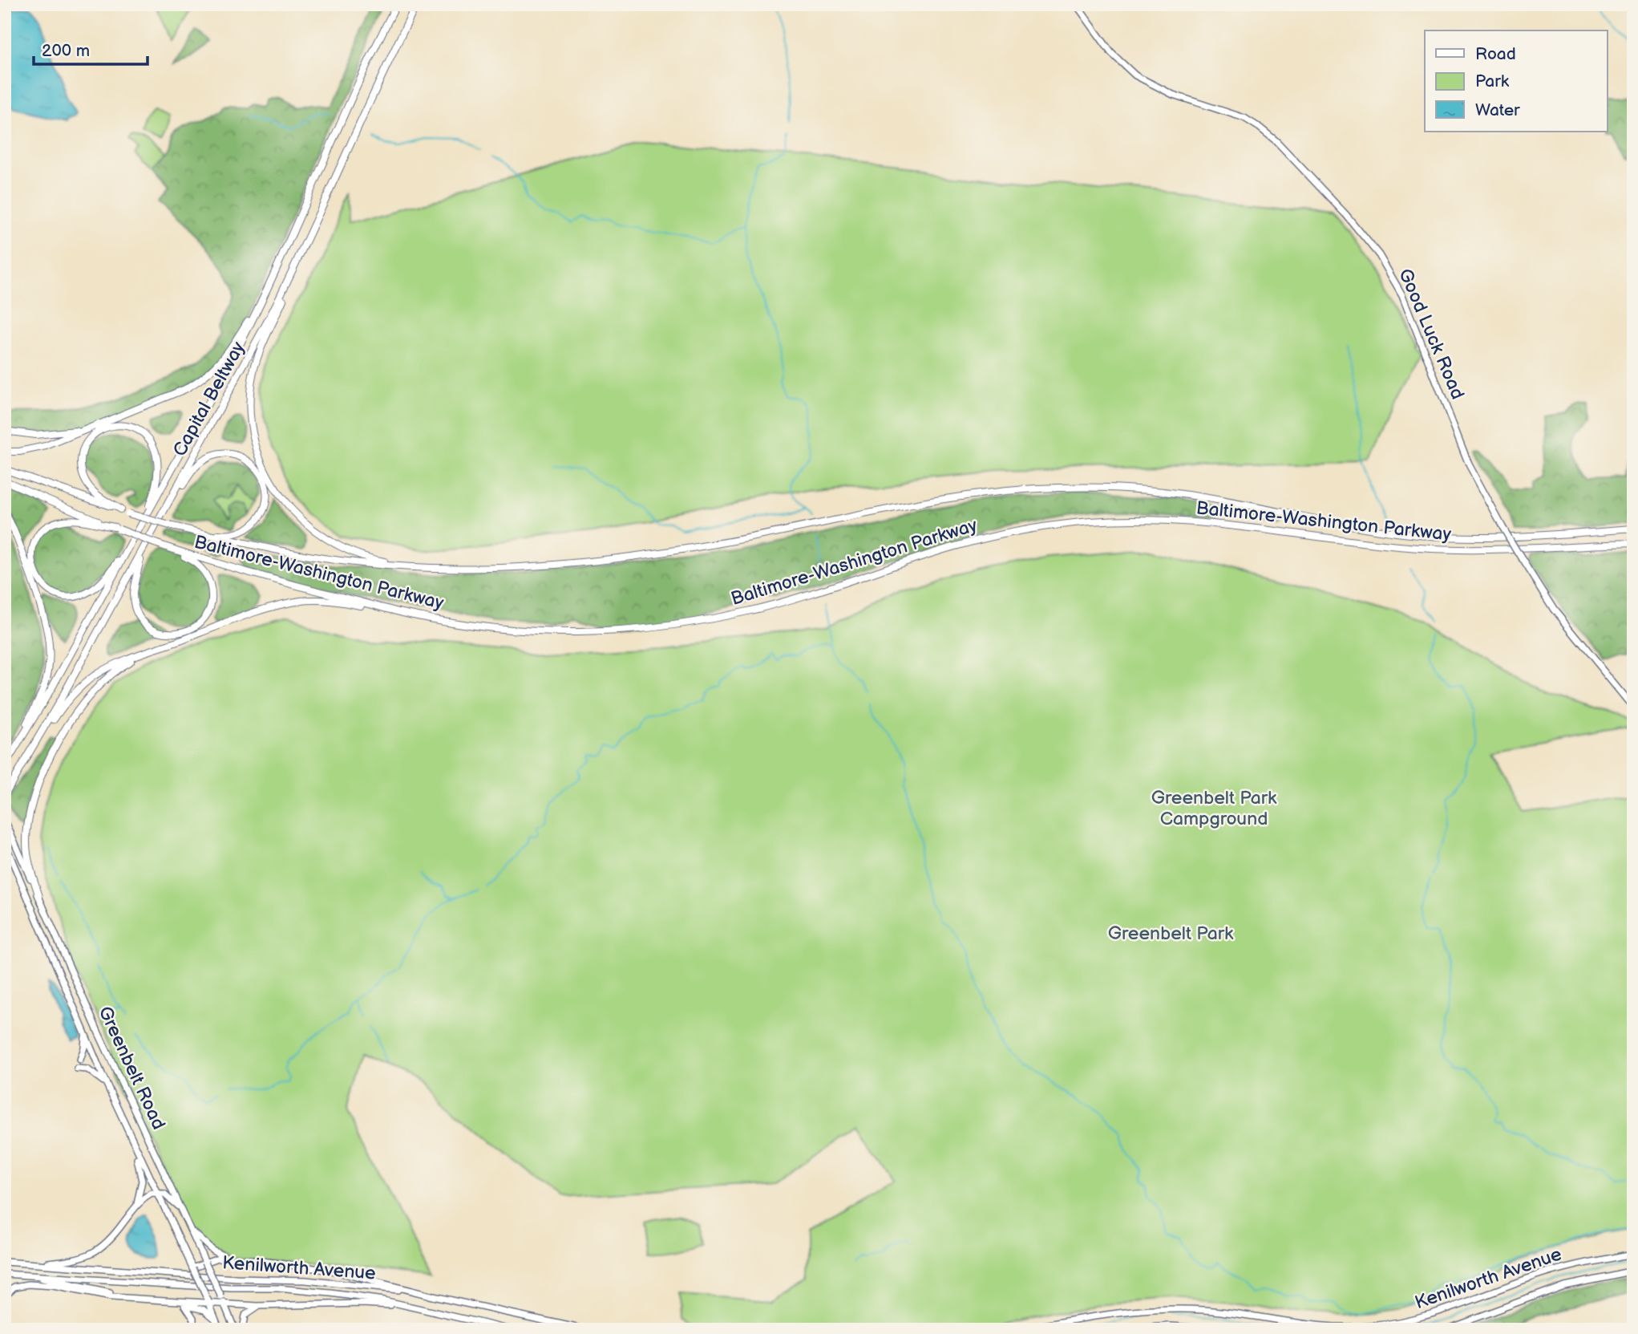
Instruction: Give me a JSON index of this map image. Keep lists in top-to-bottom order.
{
  "streets": {
    "highway": ["Capital Beltway", "Baltimore-Washington Parkway"],
    "main road": ["Good Luck Road", "Greenbelt Road", "Kenilworth Avenue"]
  },
  "parks": ["Greenbelt Park Campground", "Greenbelt Park"],
  "legend": ["Road", "Park", "Water"],
  "scale_bar": "200 m"
}
